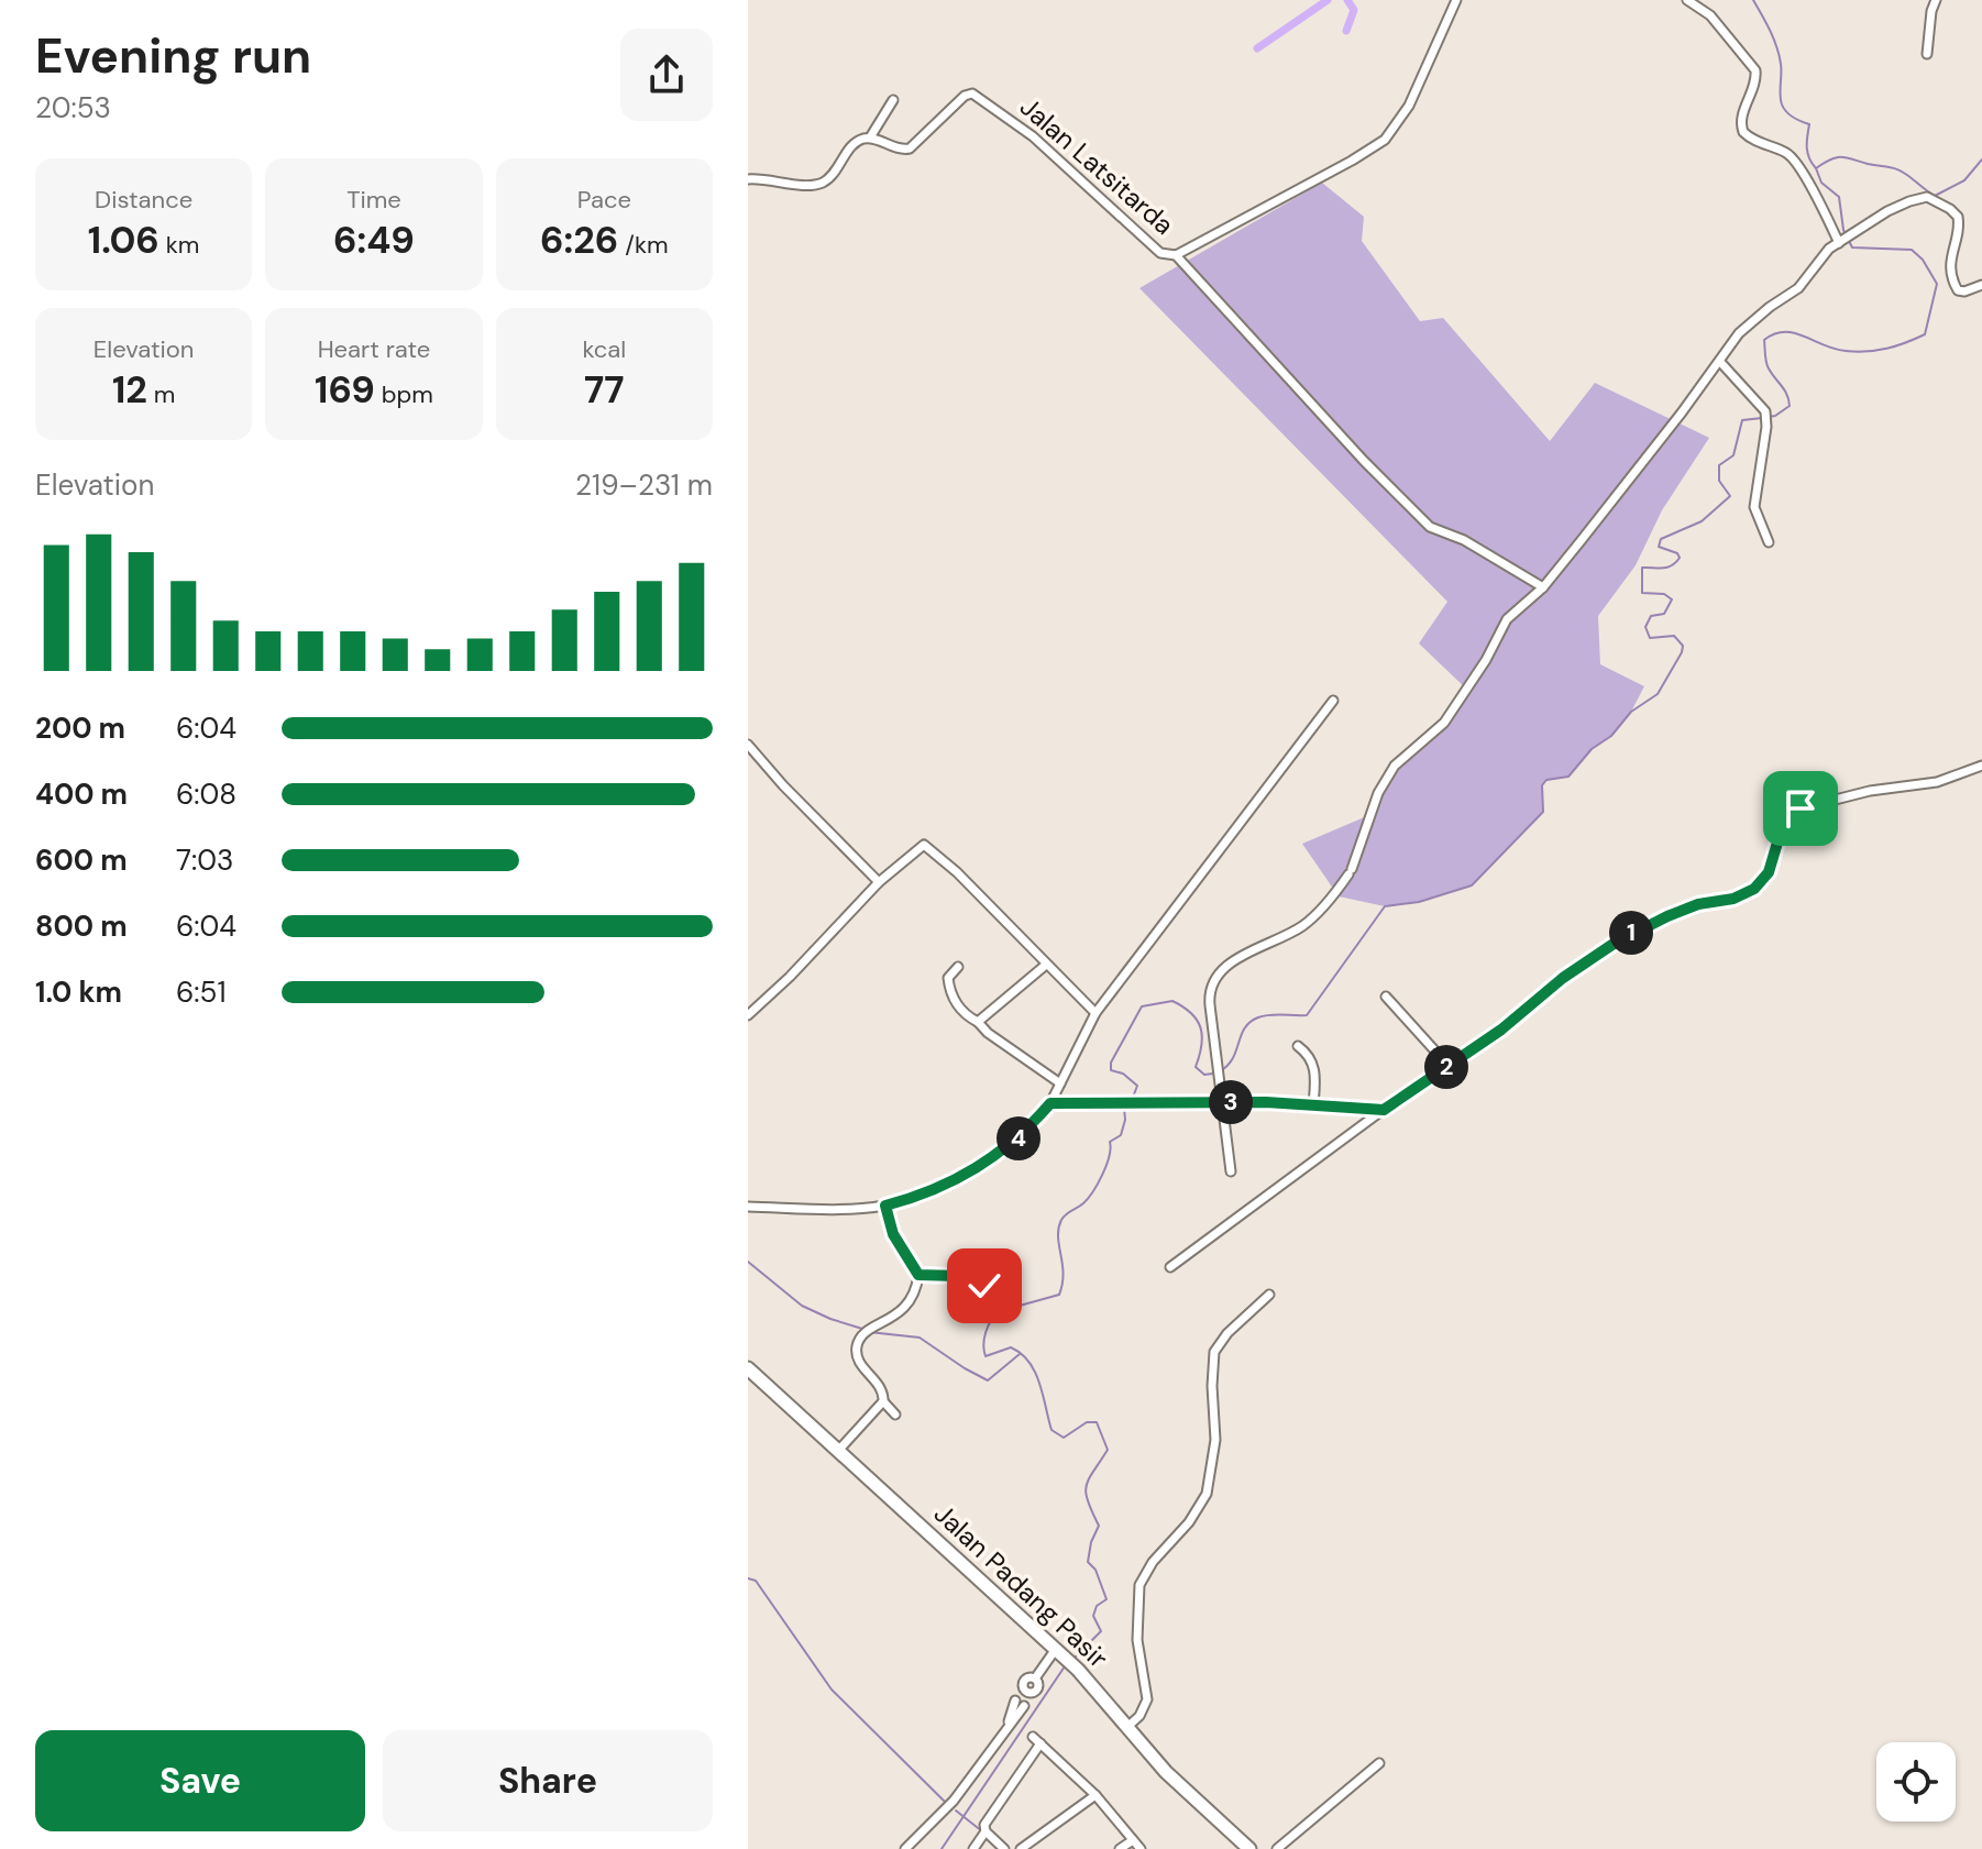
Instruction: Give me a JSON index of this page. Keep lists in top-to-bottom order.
{
  "streets": {
    "highway": ["Jalan Padang Pasir"],
    "street": ["Jalan Latsitarda"]
  },
  "page": {
    "heading": ["Evening run", "20:53"],
    "stats": [
      ["Distance", "1.06 km"],
      ["Time", "6:49"],
      ["Pace", "6:26 /km"],
      ["Elevation", "12 m"],
      ["Heart rate", "169 bpm"],
      ["kcal", "77"]
    ],
    "chart": ["Elevation", "219–231 m"],
    "list": [
      {
        "name": "200 m",
        "note": "6:04"
      },
      {
        "name": "400 m",
        "note": "6:08"
      },
      {
        "name": "600 m",
        "note": "7:03"
      },
      {
        "name": "800 m",
        "note": "6:04"
      },
      {
        "name": "1.0 km",
        "note": "6:51"
      }
    ],
    "pins": [
      "1",
      "2",
      "3",
      "4"
    ],
    "buttons": ["Save", "Share"]
  }
}
